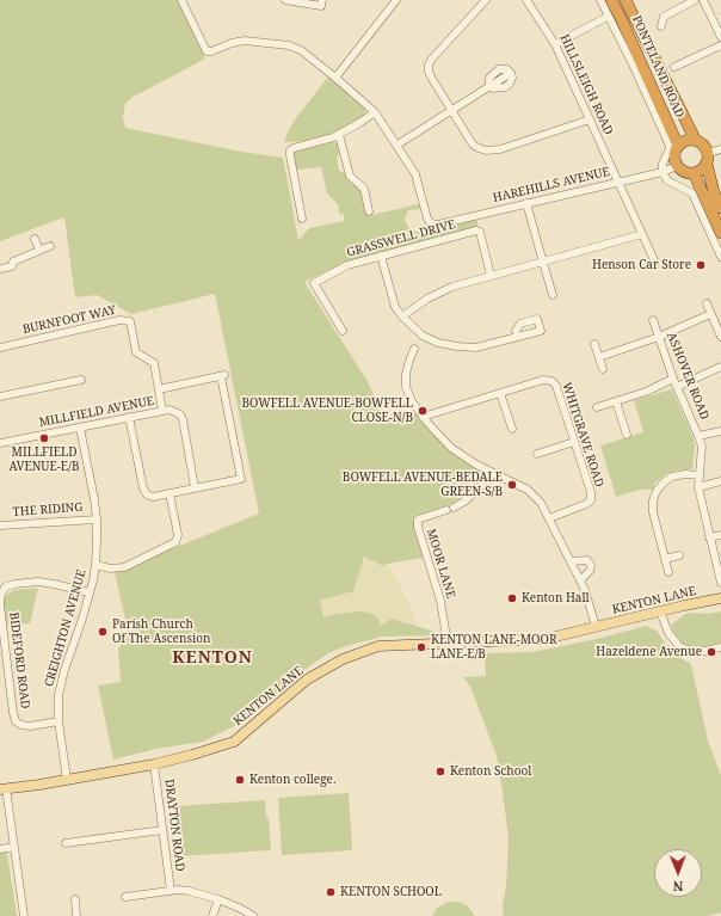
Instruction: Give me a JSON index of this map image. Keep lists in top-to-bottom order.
{
  "streets": {
    "highway": ["PONTELAND ROAD"],
    "main road": ["KENTON LANE"],
    "street": [
      "HILLSLEIGH ROAD",
      "HAREHILLS AVENUE",
      "GRASSWELL DRIVE",
      "BURNFOOT WAY",
      "ASHOVER ROAD",
      "MILLFIELD AVENUE",
      "WHITGRAVE ROAD",
      "THE RIDING",
      "MOOR LANE",
      "CREIGHTON AVENUE",
      "BIDEFORD ROAD",
      "DRAYTON ROAD"
    ]
  },
  "crossings": [
    ["PONTELAND ROAD", "HAREHILLS AVENUE"],
    ["HILLSLEIGH ROAD", "HAREHILLS AVENUE"],
    ["BURNFOOT WAY", "MILLFIELD AVENUE"],
    ["MILLFIELD AVENUE", "CREIGHTON AVENUE"],
    ["THE RIDING", "CREIGHTON AVENUE"],
    ["MOOR LANE", "KENTON LANE"],
    ["KENTON LANE", "CREIGHTON AVENUE"],
    ["KENTON LANE", "DRAYTON ROAD"],
    ["CREIGHTON AVENUE", "BIDEFORD ROAD"]
  ],
  "districts": ["KENTON"],
  "places": [
    "Henson Car Store",
    "BOWFELL AVENUE-BOWFELL CLOSE-N/B",
    "MILLFIELD AVENUE-E/B",
    "BOWFELL AVENUE-BEDALE GREEN-S/B",
    "Kenton Hall",
    "Parish Church Of The Ascension",
    "KENTON LANE-MOOR LANE-E/B",
    "Hazeldene Avenue",
    "Kenton School",
    "Kenton college.",
    "KENTON SCHOOL"
  ],
  "north": "bottom"
}
